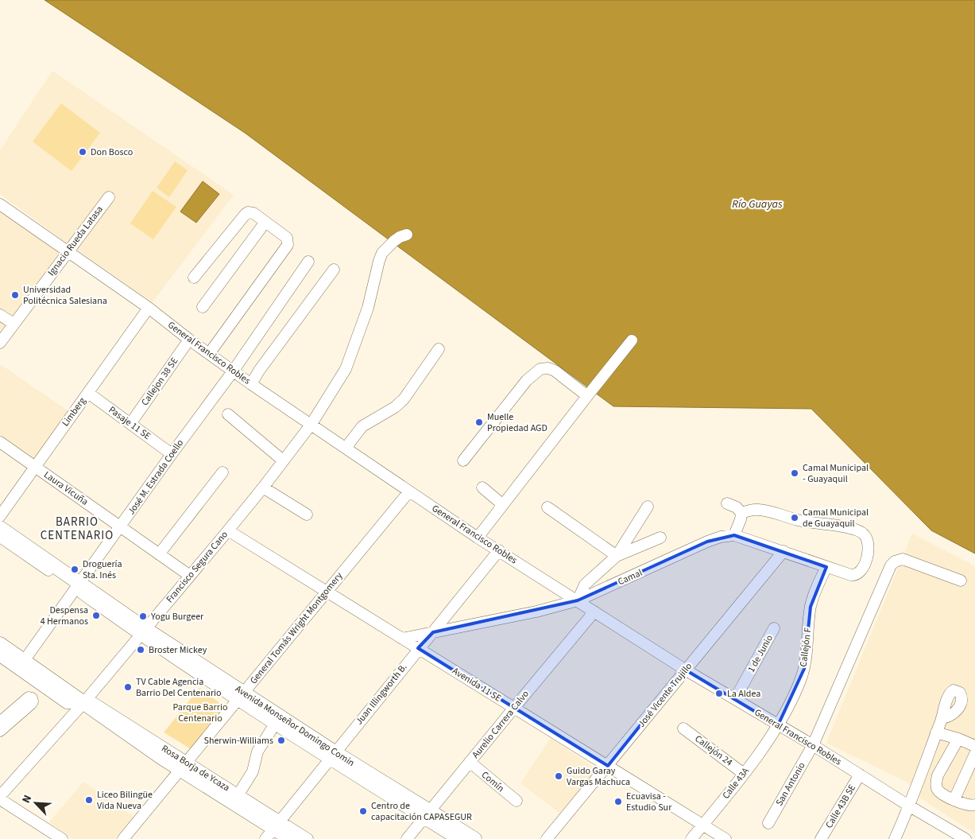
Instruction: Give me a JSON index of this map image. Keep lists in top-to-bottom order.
{
  "streets": {
    "main road": ["Avenida Monseñor Domingo Comin", "Rosa Borja de Ycaza"],
    "street": [
      "Ignacio Rueda Latasa",
      "General Francisco Robles",
      "Callejon 38 SE",
      "Limberg",
      "Pasaje 11 SE",
      "José M. Estrada Coello",
      "Laura Vicuña",
      "Francisco Segura Cano",
      "Camal",
      "General Tomás Wright Montgomery",
      "Callejón F",
      "1 de Junio",
      "Avenida 11 SE",
      "Juan Illingworth B.",
      "José Vicente Trujillo",
      "Aurelio Carrera Calvo",
      "Callejón 24",
      "Comín",
      "Calle 43A",
      "San Antonio",
      "Calle 43B SE"
    ]
  },
  "crossings": [
    ["Ignacio Rueda Latasa", "General Francisco Robles"],
    ["General Francisco Robles", "Callejon 38 SE"],
    ["General Francisco Robles", "Limberg"],
    ["General Francisco Robles", "José M. Estrada Coello"],
    ["General Francisco Robles", "Francisco Segura Cano"],
    ["General Francisco Robles", "Camal"],
    ["General Francisco Robles", "General Tomás Wright Montgomery"],
    ["General Francisco Robles", "Callejón F"],
    ["General Francisco Robles", "1 de Junio"],
    ["General Francisco Robles", "Juan Illingworth B."],
    ["General Francisco Robles", "José Vicente Trujillo"],
    ["General Francisco Robles", "Aurelio Carrera Calvo"],
    ["General Francisco Robles", "Calle 43A"],
    ["General Francisco Robles", "San Antonio"],
    ["General Francisco Robles", "Calle 43B SE"],
    ["Callejon 38 SE", "Pasaje 11 SE"],
    ["Limberg", "Pasaje 11 SE"],
    ["Limberg", "Laura Vicuña"],
    ["Pasaje 11 SE", "José M. Estrada Coello"],
    ["José M. Estrada Coello", "Laura Vicuña"],
    ["José M. Estrada Coello", "Avenida Monseñor Domingo Comin"],
    ["José M. Estrada Coello", "Rosa Borja de Ycaza"],
    ["Laura Vicuña", "Francisco Segura Cano"],
    ["Francisco Segura Cano", "Avenida 11 SE"],
    ["Francisco Segura Cano", "Avenida Monseñor Domingo Comin"],
    ["Francisco Segura Cano", "Rosa Borja de Ycaza"],
    ["Camal", "Callejón F"],
    ["Camal", "Avenida 11 SE"],
    ["Camal", "Juan Illingworth B."],
    ["Camal", "José Vicente Trujillo"],
    ["General Tomás Wright Montgomery", "Avenida 11 SE"],
    ["General Tomás Wright Montgomery", "Avenida Monseñor Domingo Comin"],
    ["General Tomás Wright Montgomery", "Rosa Borja de Ycaza"],
    ["Callejón F", "Calle 43A"],
    ["Avenida 11 SE", "Juan Illingworth B."],
    ["Avenida 11 SE", "José Vicente Trujillo"],
    ["Avenida 11 SE", "Aurelio Carrera Calvo"],
    ["Avenida 11 SE", "Calle 43A"],
    ["Juan Illingworth B.", "Avenida Monseñor Domingo Comin"],
    ["Juan Illingworth B.", "Rosa Borja de Ycaza"],
    ["Aurelio Carrera Calvo", "Avenida Monseñor Domingo Comin"],
    ["Aurelio Carrera Calvo", "Comín"],
    ["Callejón 24", "Calle 43A"]
  ],
  "districts": ["BARRIO CENTENARIO"],
  "water": ["Río Guayas"],
  "parks": ["Parque Barrio Centenario"],
  "places": [
    "Don Bosco",
    "Universidad Politécnica Salesiana",
    "Muelle Propiedad AGD",
    "Camal Municipal - Guayaquil",
    "Camal Municipal de Guayaquil",
    "Droguería Sta. Inés",
    "Despensa 4 Hermanos",
    "Yogu Burgeer",
    "Broster Mickey",
    "TV Cable Agencia Barrio Del Centenario",
    "La Aldea",
    "Sherwin-Williams",
    "Guido Garay Vargas Machuca",
    "Liceo Bilingüe Vida Nueva",
    "Ecuavisa - Estudio Sur",
    "Centro de capacitación CAPASEGUR"
  ],
  "north": "top left"
}
